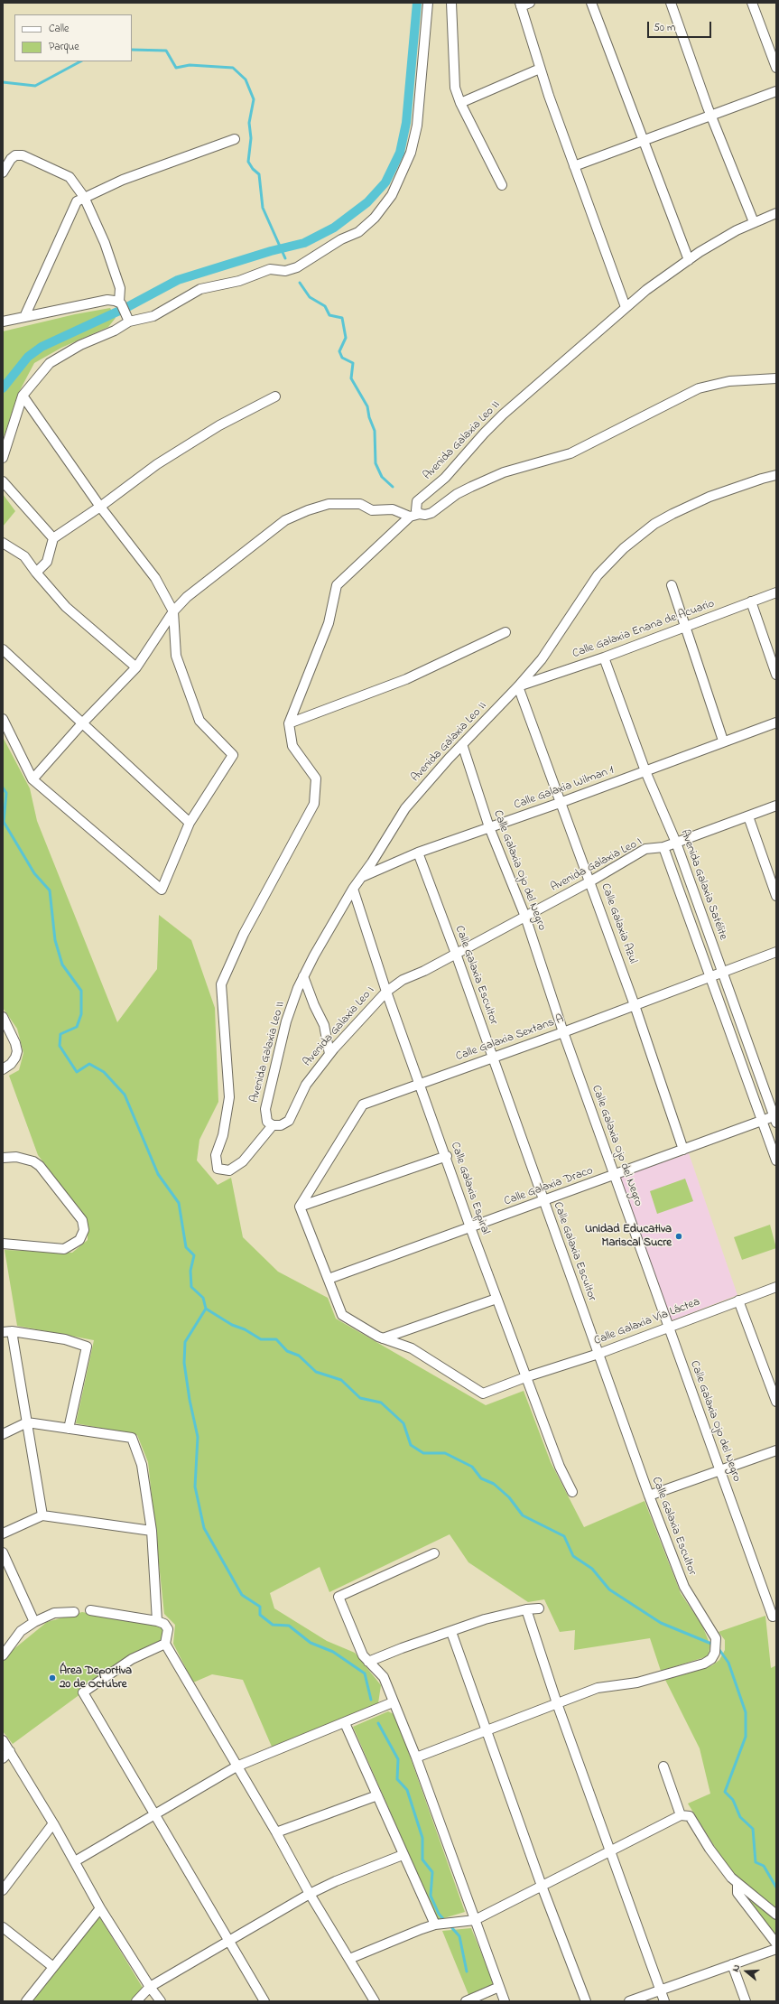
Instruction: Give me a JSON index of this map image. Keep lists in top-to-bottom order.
{
  "streets": {
    "street": [
      "Avenida Galaxia Leo II",
      "Calle Galaxia Enana de Acuario",
      "Calle Galaxia Wilman 1",
      "Avenida Galaxia Leo I",
      "Calle Galaxia Ojo del Negro",
      "Avenida Galaxia Satélite",
      "Calle Galaxia Azul",
      "Calle Galaxia Escultor",
      "Calle Galaxia Sextans A",
      "Calle Galaxia Draco",
      "Calle Galaxis Espiral",
      "Calle Galaxia Vía Láctea"
    ]
  },
  "crossings": [
    ["Avenida Galaxia Leo II", "Calle Galaxia Enana de Acuario"],
    ["Avenida Galaxia Leo II", "Calle Galaxia Wilman 1"],
    ["Avenida Galaxia Leo II", "Avenida Galaxia Leo I"],
    ["Avenida Galaxia Leo II", "Calle Galaxia Ojo del Negro"],
    ["Avenida Galaxia Leo II", "Calle Galaxia Azul"],
    ["Avenida Galaxia Leo II", "Calle Galaxis Espiral"],
    ["Calle Galaxia Enana de Acuario", "Avenida Galaxia Satélite"],
    ["Calle Galaxia Enana de Acuario", "Calle Galaxia Azul"],
    ["Calle Galaxia Wilman 1", "Calle Galaxia Ojo del Negro"],
    ["Calle Galaxia Wilman 1", "Avenida Galaxia Satélite"],
    ["Calle Galaxia Wilman 1", "Calle Galaxia Azul"],
    ["Calle Galaxia Wilman 1", "Calle Galaxia Escultor"],
    ["Avenida Galaxia Leo I", "Calle Galaxia Ojo del Negro"],
    ["Avenida Galaxia Leo I", "Avenida Galaxia Satélite"],
    ["Avenida Galaxia Leo I", "Calle Galaxia Azul"],
    ["Avenida Galaxia Leo I", "Calle Galaxia Escultor"],
    ["Avenida Galaxia Leo I", "Calle Galaxis Espiral"],
    ["Calle Galaxia Ojo del Negro", "Calle Galaxia Sextans A"],
    ["Calle Galaxia Ojo del Negro", "Calle Galaxia Draco"],
    ["Calle Galaxia Ojo del Negro", "Calle Galaxia Vía Láctea"],
    ["Avenida Galaxia Satélite", "Calle Galaxia Sextans A"],
    ["Avenida Galaxia Satélite", "Calle Galaxia Draco"],
    ["Calle Galaxia Azul", "Calle Galaxia Sextans A"],
    ["Calle Galaxia Azul", "Calle Galaxia Draco"],
    ["Calle Galaxia Escultor", "Calle Galaxia Sextans A"],
    ["Calle Galaxia Escultor", "Calle Galaxia Draco"],
    ["Calle Galaxia Escultor", "Calle Galaxia Vía Láctea"],
    ["Calle Galaxia Sextans A", "Calle Galaxis Espiral"],
    ["Calle Galaxia Draco", "Calle Galaxis Espiral"],
    ["Calle Galaxis Espiral", "Calle Galaxia Vía Láctea"]
  ],
  "places": ["Unidad Educativa Mariscal Sucre", "Área Deportiva 20 de Octubre"],
  "legend": ["Calle", "Parque"],
  "scale_bar": "50 m",
  "north": "left"
}
